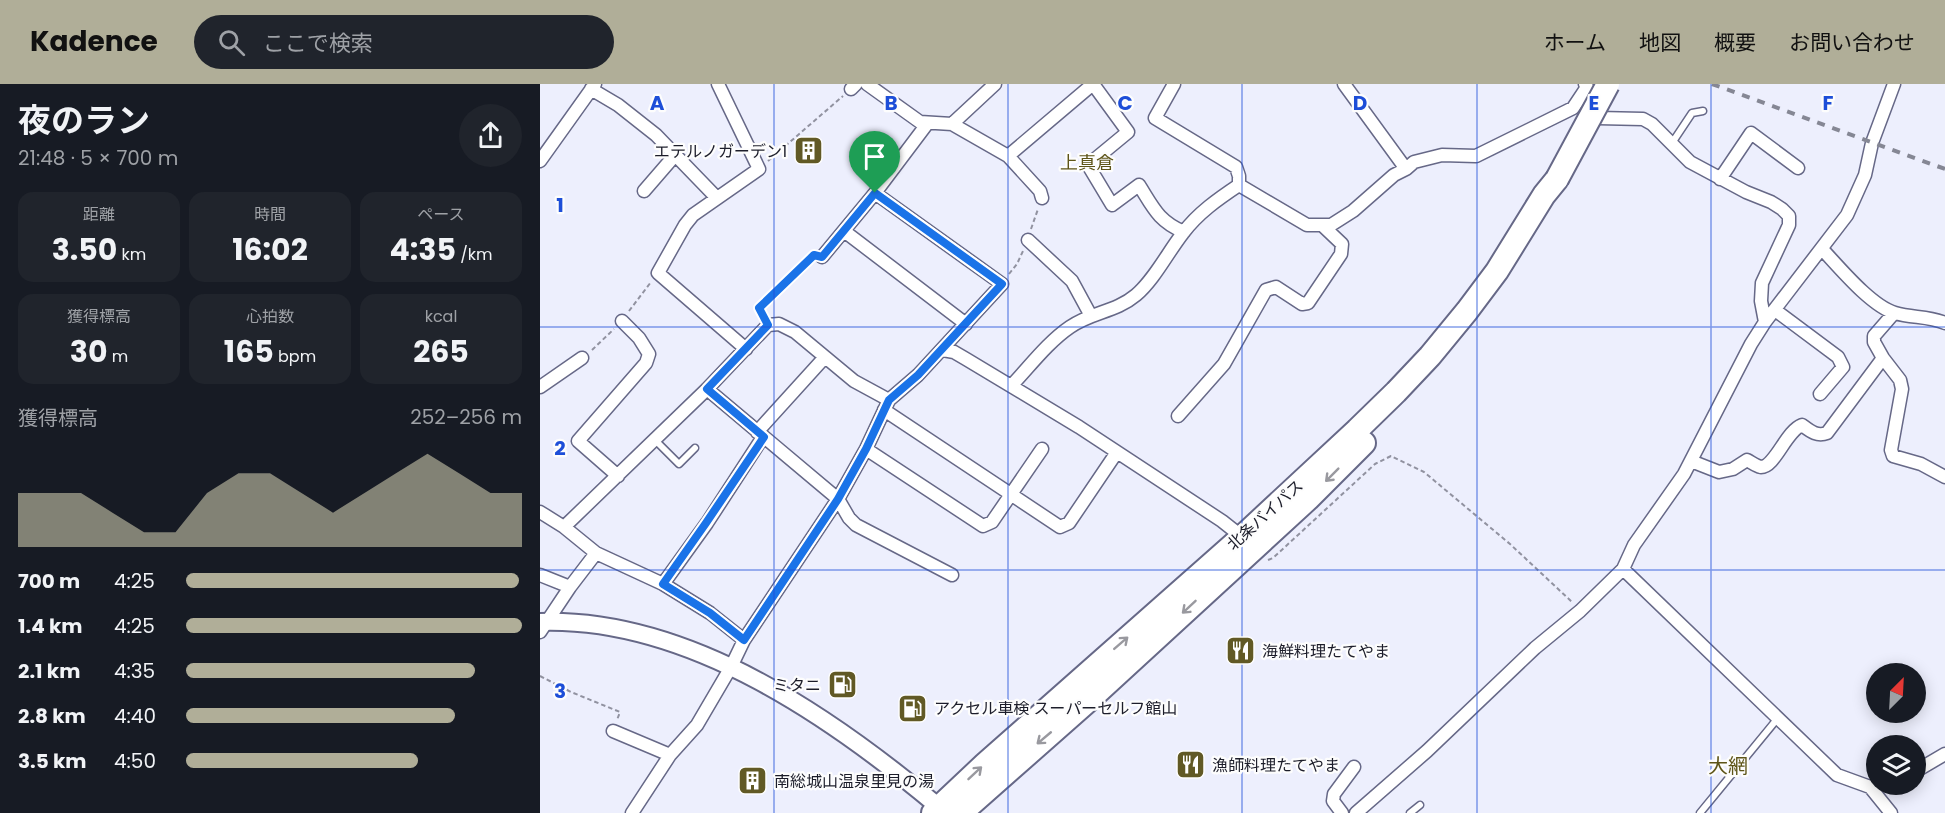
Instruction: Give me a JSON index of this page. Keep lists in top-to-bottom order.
{
  "streets": {
    "highway": ["北条バイパス"]
  },
  "districts": ["上真倉", "大網"],
  "places": {
    "building": ["エテルノガーデン1", "南総城山温泉里見の湯"],
    "restaurant": ["海鮮料理たてやま", "漁師料理たてやま"],
    "fuel station": ["ミタニ", "アクセル車検 スーパーセルフ館山"]
  },
  "north": "top right",
  "page": {
    "header": "Kadence",
    "search": "ここで検索",
    "nav": [
      "ホーム",
      "地図",
      "概要",
      "お問い合わせ"
    ],
    "heading": ["夜のラン", "21:48 · 5 × 700 m"],
    "stats": [
      ["距離", "3.50 km"],
      ["時間", "16:02"],
      ["ペース", "4:35 /km"],
      ["獲得標高", "30 m"],
      ["心拍数", "165 bpm"],
      ["kcal", "265"]
    ],
    "chart": ["獲得標高", "252–256 m"],
    "list": [
      {
        "name": "700 m",
        "note": "4:25"
      },
      {
        "name": "1.4 km",
        "note": "4:25"
      },
      {
        "name": "2.1 km",
        "note": "4:35"
      },
      {
        "name": "2.8 km",
        "note": "4:40"
      },
      {
        "name": "3.5 km",
        "note": "4:50"
      }
    ]
  },
  "grid": {
    "columns": [
      "A",
      "B",
      "C",
      "D",
      "E",
      "F"
    ],
    "rows": ["1", "2", "3"]
  }
}
